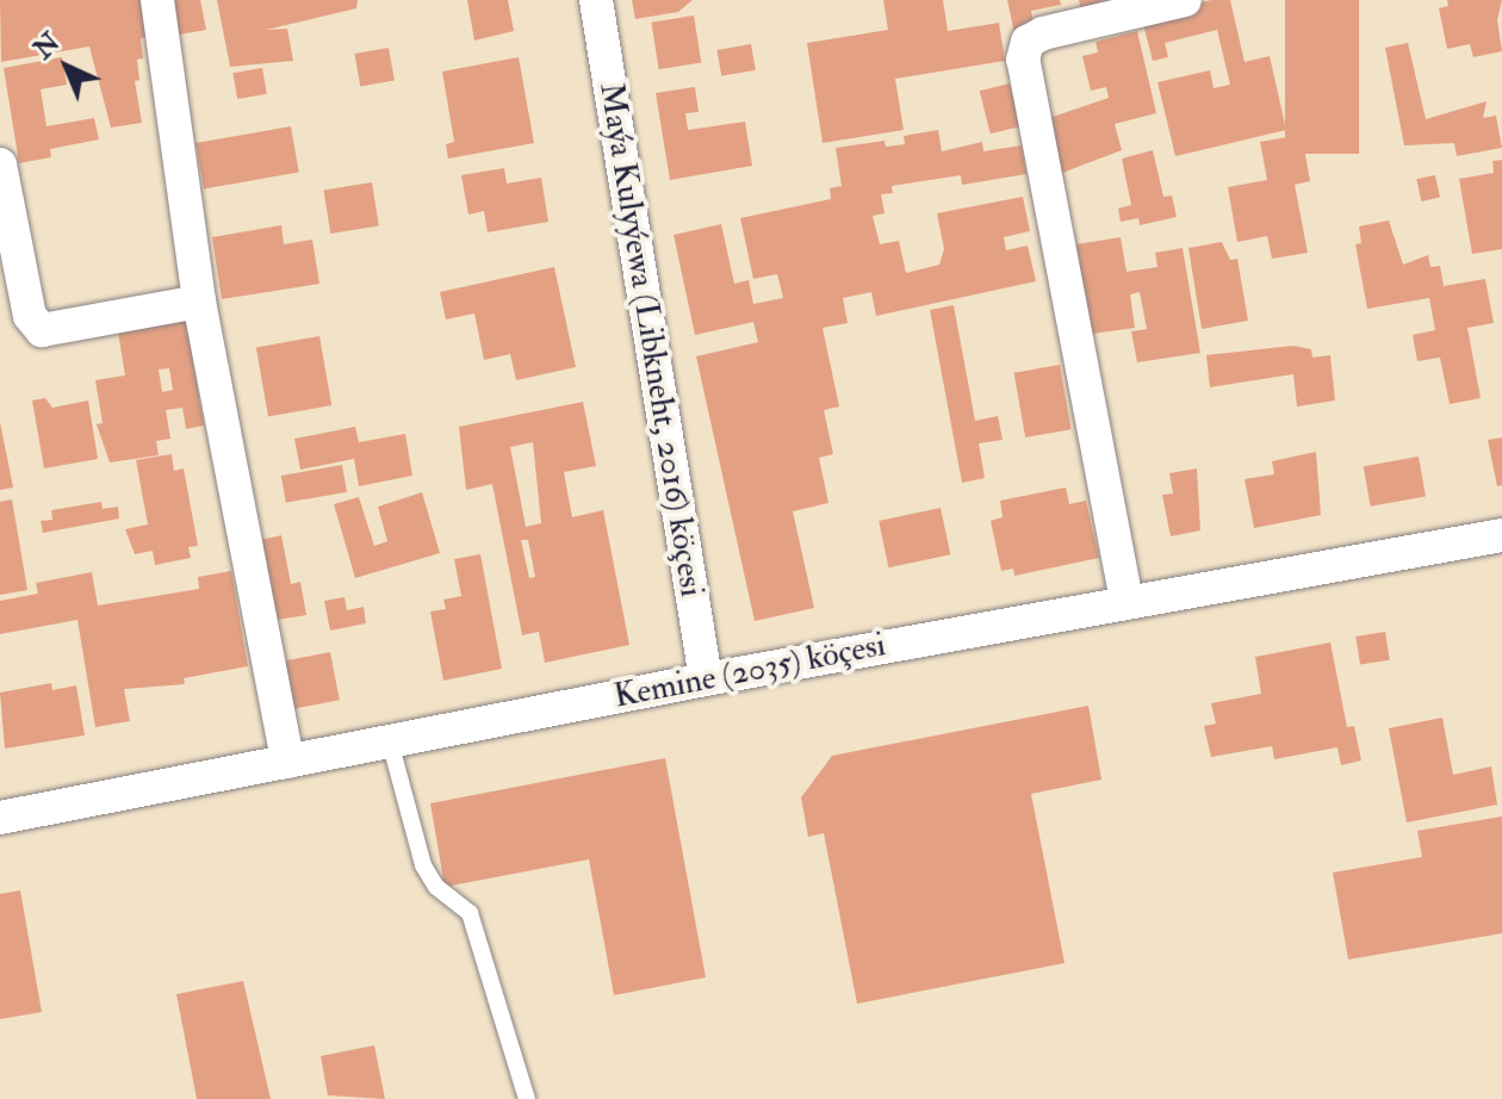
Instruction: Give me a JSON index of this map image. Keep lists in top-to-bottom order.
{
  "streets": {
    "street": ["Maýa Kulyýewa (Libkneht, 2016) köçesi", "Kemine (2035) köçesi"]
  },
  "crossings": [
    ["Maýa Kulyýewa (Libkneht, 2016) köçesi", "Kemine (2035) köçesi"]
  ],
  "north": "top left"
}
